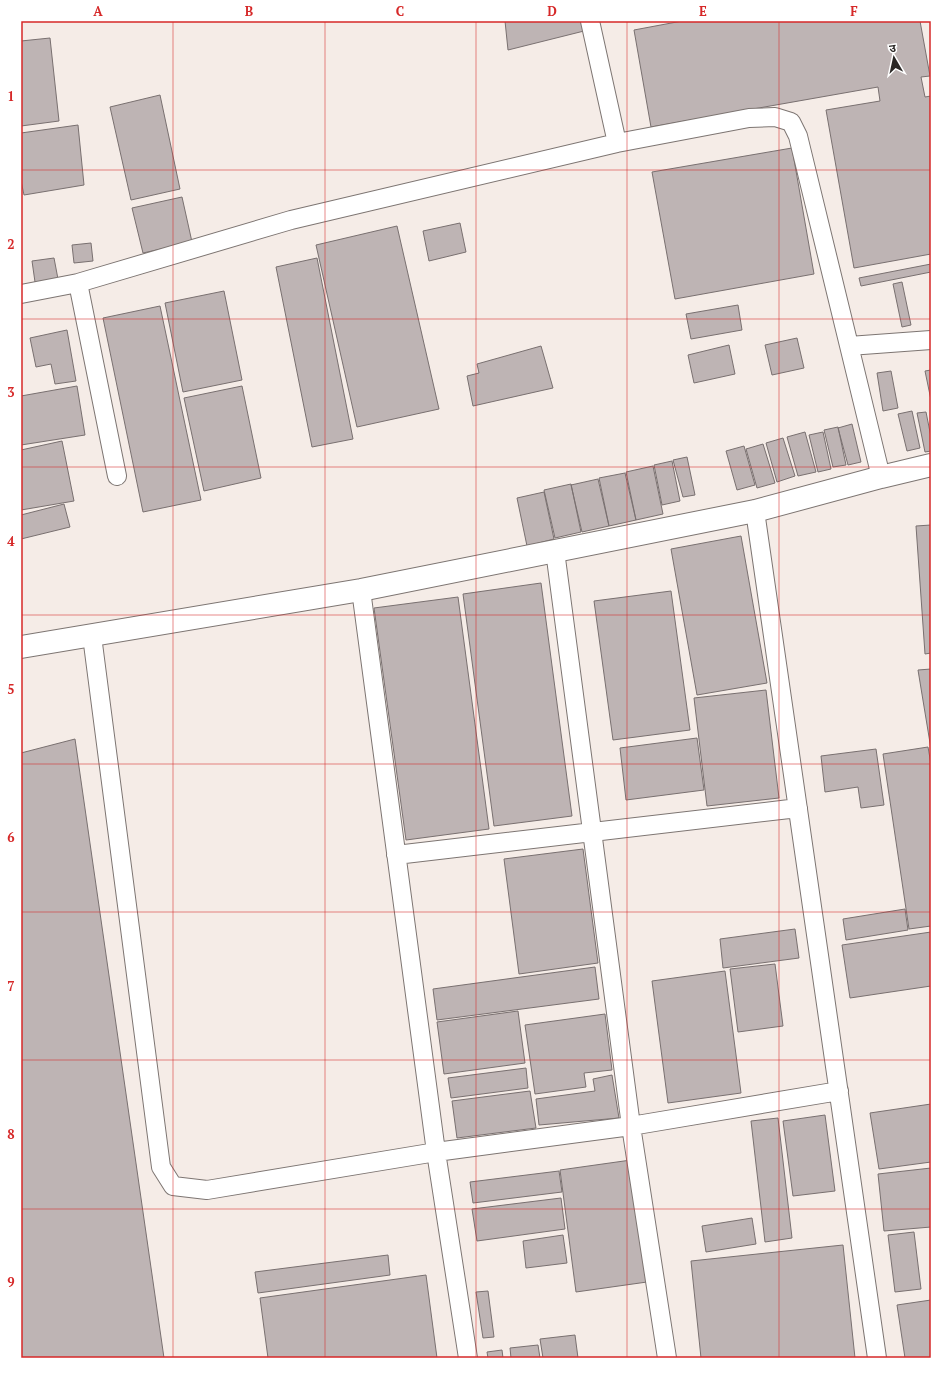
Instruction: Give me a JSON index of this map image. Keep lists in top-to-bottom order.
{
  "north": "top",
  "grid": {
    "columns": [
      "A",
      "B",
      "C",
      "D",
      "E",
      "F"
    ],
    "rows": [
      "1",
      "2",
      "3",
      "4",
      "5",
      "6",
      "7",
      "8",
      "9"
    ]
  }
}
